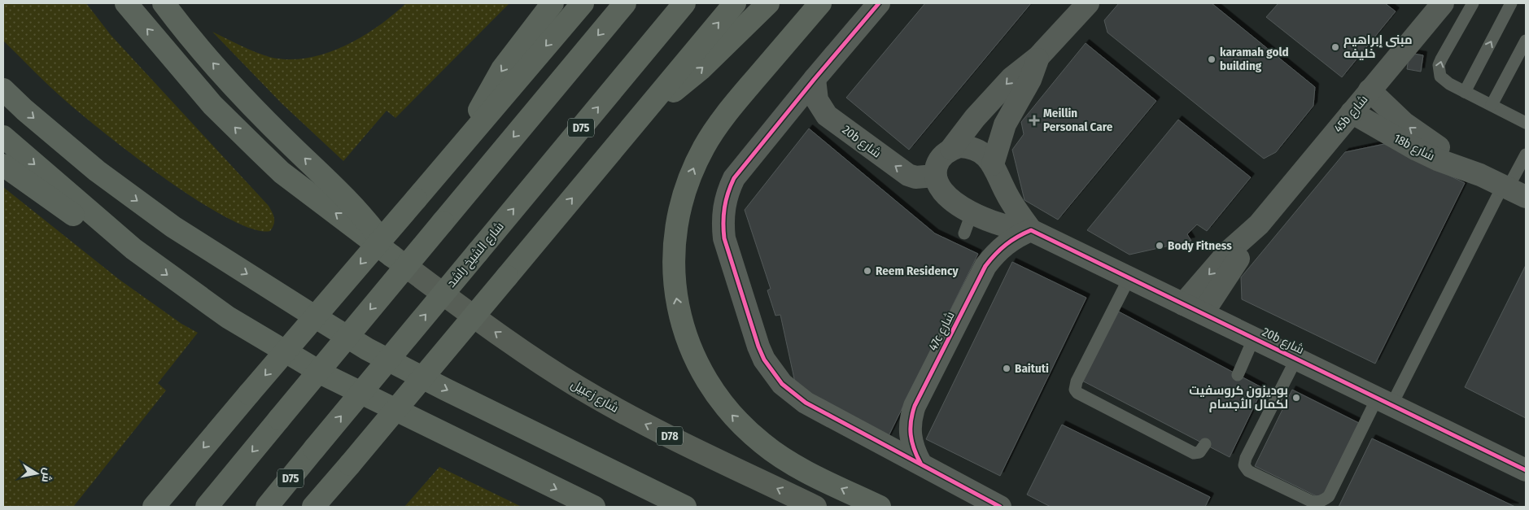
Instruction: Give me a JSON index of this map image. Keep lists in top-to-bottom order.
{
  "streets": {
    "highway": ["D75", "شارع الشيخ راشد"],
    "main road": ["شارع زعبيل", "D78"],
    "street": [
      "45b شارع",
      "20b شارع",
      "18b شارع",
      "47c شارع"
    ]
  },
  "crossings": [
    ["45b شارع", "20b شارع"],
    ["45b شارع", "18b شارع"],
    ["20b شارع", "47c شارع"]
  ],
  "one_way": ["شارع زعبيل"],
  "places": {
    "other": [
      "مبنى إبراهيم خليفه",
      "karamah gold building",
      "Body Fitness",
      "Reem Residency",
      "Baituti",
      "بوديزون كروسفيت لكمال الأجسام"
    ],
    "health": ["Meillin Personal Care"]
  },
  "north": "right"
}
